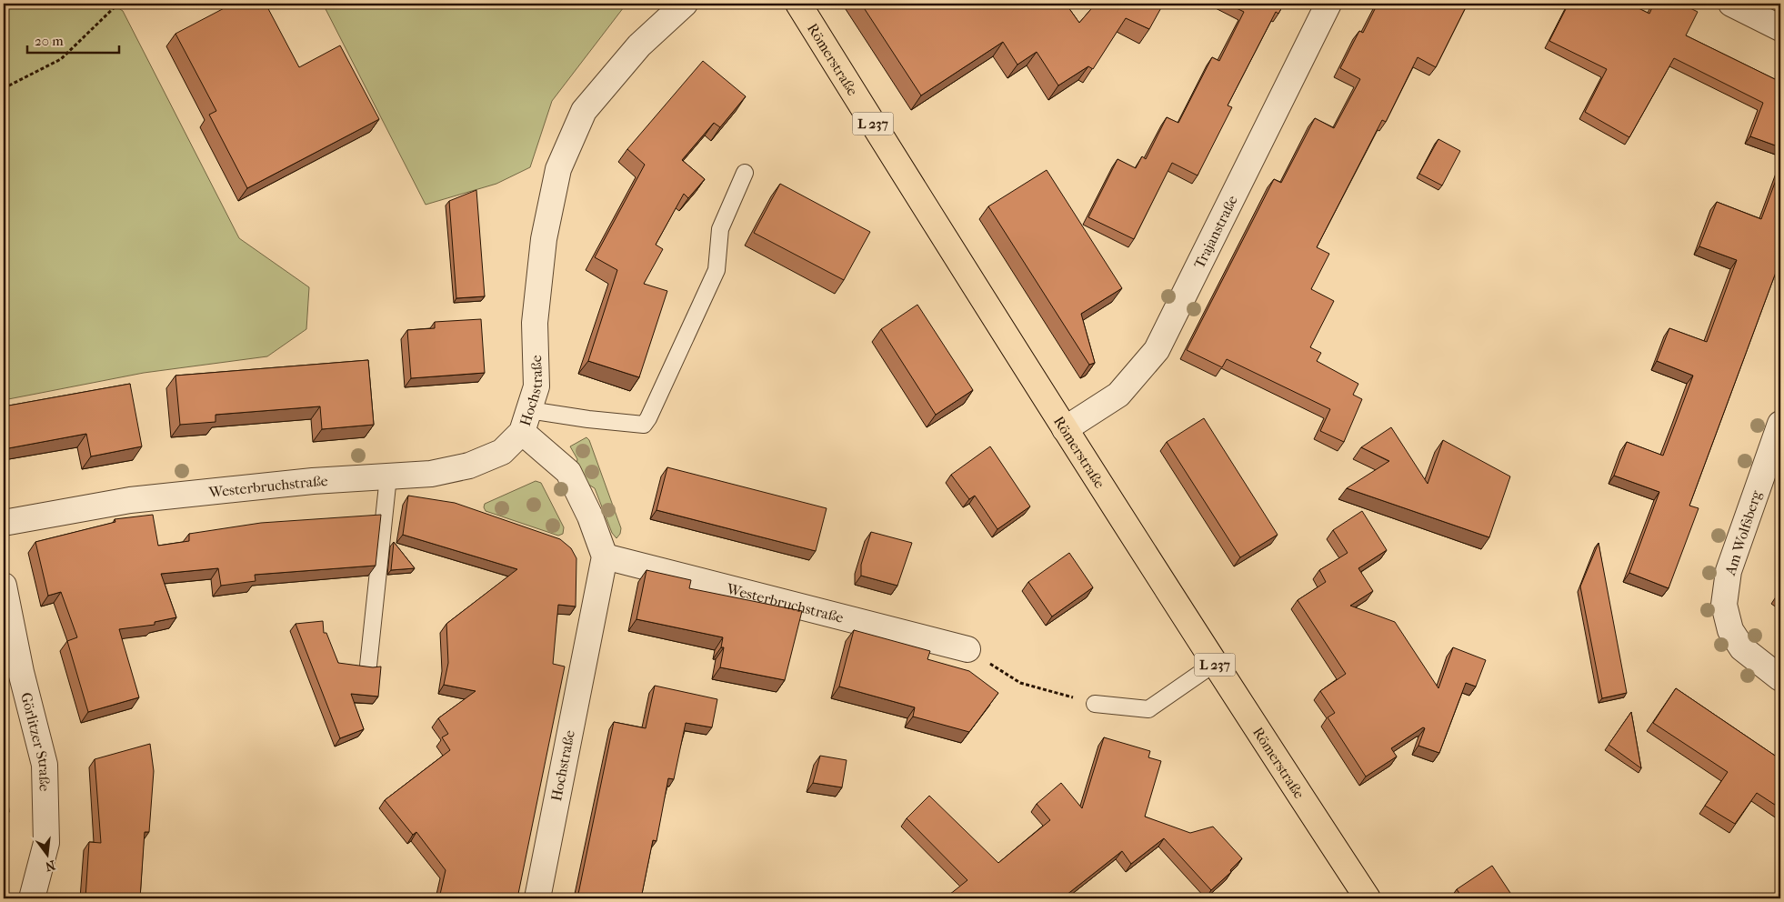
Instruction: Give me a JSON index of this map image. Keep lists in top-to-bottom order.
{
  "streets": {
    "main road": ["Römerstraße", "L 237"],
    "street": [
      "Trajanstraße",
      "Hochstraße",
      "Westerbruchstraße",
      "Am Wolfsberg",
      "Görlitzer Straße"
    ]
  },
  "crossings": [
    ["Römerstraße", "Trajanstraße"],
    ["Hochstraße", "Westerbruchstraße"]
  ],
  "scale_bar": "20 m",
  "north": "bottom"
}
